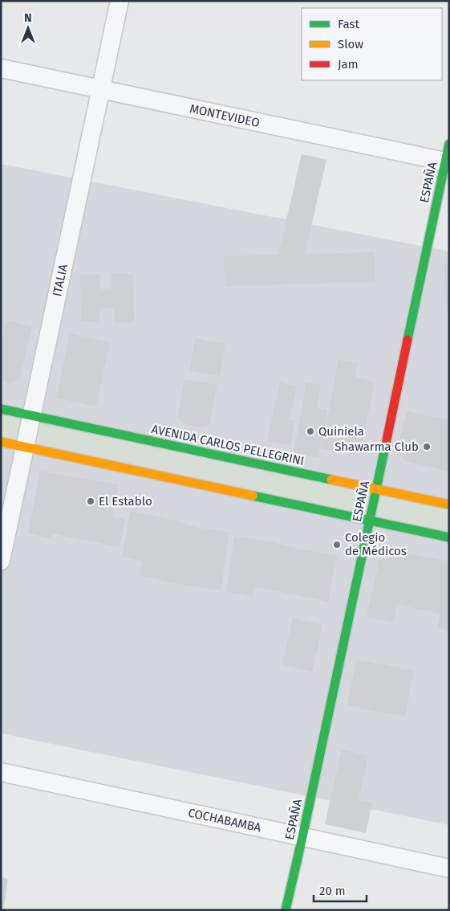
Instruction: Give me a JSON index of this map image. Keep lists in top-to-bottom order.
{
  "streets": {
    "main road": ["ESPAÑA", "AVENIDA CARLOS PELLEGRINI"],
    "street": ["MONTEVIDEO", "ITALIA", "COCHABAMBA"]
  },
  "crossings": [
    ["MONTEVIDEO", "ESPAÑA"],
    ["MONTEVIDEO", "ITALIA"],
    ["ESPAÑA", "AVENIDA CARLOS PELLEGRINI"],
    ["ESPAÑA", "COCHABAMBA"],
    ["ITALIA", "AVENIDA CARLOS PELLEGRINI"]
  ],
  "places": [
    "Quiniela",
    "Shawarma Club",
    "El Establo",
    "Colegio de Médicos"
  ],
  "legend": ["Fast", "Slow", "Jam"],
  "scale_bar": "20 m",
  "north": "top"
}
